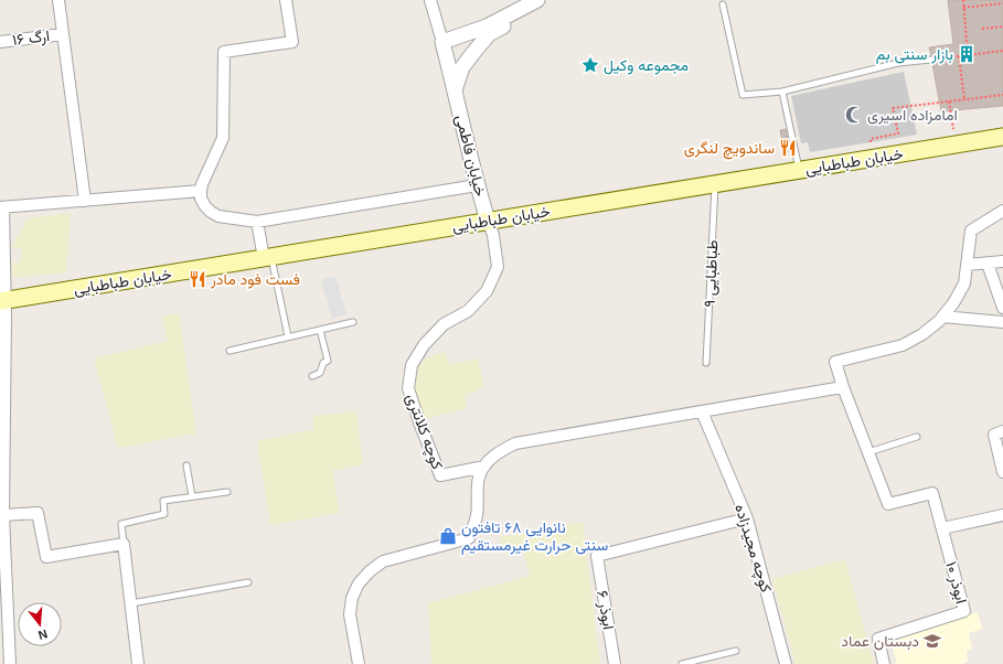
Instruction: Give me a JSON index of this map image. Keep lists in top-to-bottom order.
{
  "streets": {
    "main road": ["خیابان طباطبایی"],
    "street": [
      "ارگ ۱۶",
      "خیابان فاطمی",
      "کوچه کلانتری",
      "کوچه مجیدزاده",
      "ابوذر ۱۰",
      "ابوذر ۶"
    ],
    "lane": ["طباطبایی ۹"]
  },
  "crossings": [
    ["خیابان فاطمی", "خیابان طباطبایی"],
    ["خیابان فاطمی", "کوچه کلانتری"],
    ["خیابان طباطبایی", "طباطبایی ۹"],
    ["خیابان طباطبایی", "کوچه کلانتری"],
    ["کوچه مجیدزاده", "ابوذر ۶"]
  ],
  "places": {
    "building": ["بازار سنتی بم"],
    "place": ["مجموعه وکیل"],
    "mosque": ["امامزاده اسیری"],
    "restaurant": ["ساندویچ لنگری", "فست فود مادر"],
    "shop": ["نانوایی ۶۸ تافتون سنتی حرارت غیرمستقیم"],
    "school or university": ["دبستان عماد"]
  },
  "north": "bottom"
}
